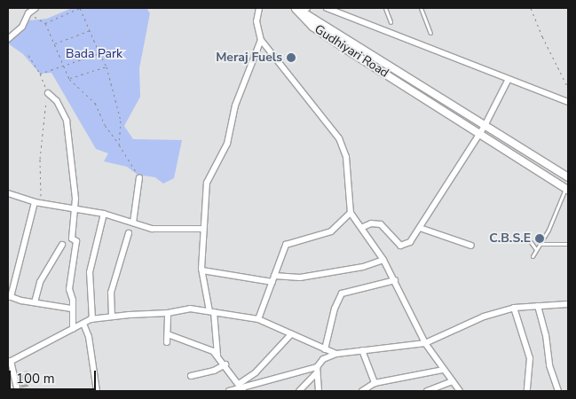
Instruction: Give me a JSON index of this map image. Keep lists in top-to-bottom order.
{
  "streets": {
    "street": ["Gudhiyari Road"]
  },
  "parks": ["Bada Park"],
  "places": ["Meraj Fuels", "C.B.S.E"],
  "scale_bar": "100 m"
}
